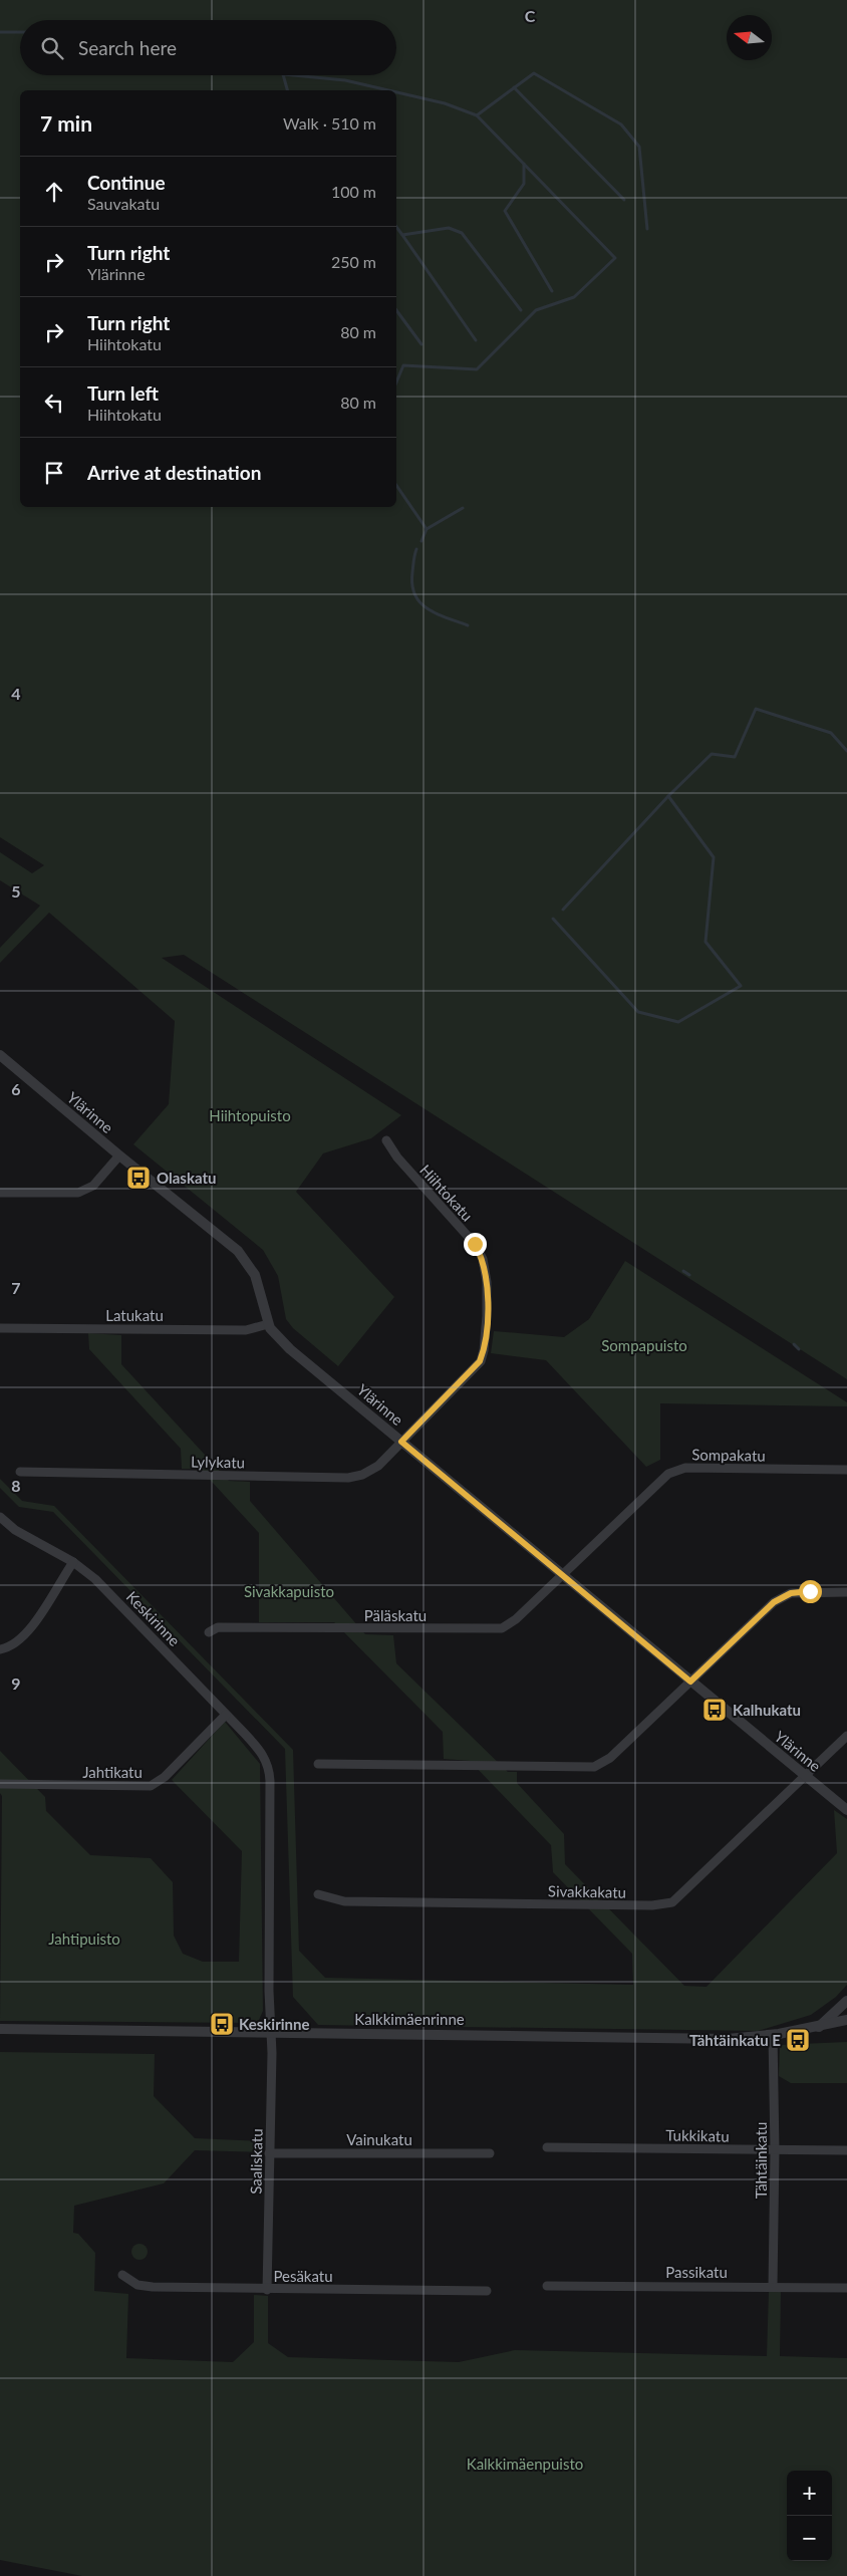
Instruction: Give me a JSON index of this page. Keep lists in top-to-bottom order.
{
  "streets": {
    "street": [
      "Ylärinne",
      "Hiihtokatu",
      "Latukatu",
      "Sompakatu",
      "Lylykatu",
      "Päläskatu",
      "Keskirinne",
      "Jahtikatu",
      "Sivakkakatu",
      "Kalkkimäenrinne",
      "Tukkikatu",
      "Vainukatu",
      "Tähtäinkatu",
      "Saaliskatu",
      "Passikatu",
      "Pesäkatu"
    ]
  },
  "crossings": [
    ["Ylärinne", "Hiihtokatu"],
    ["Ylärinne", "Latukatu"],
    ["Ylärinne", "Sompakatu"],
    ["Ylärinne", "Lylykatu"],
    ["Ylärinne", "Päläskatu"],
    ["Ylärinne", "Sivakkakatu"],
    ["Hiihtokatu", "Lylykatu"],
    ["Sompakatu", "Päläskatu"],
    ["Keskirinne", "Jahtikatu"],
    ["Keskirinne", "Kalkkimäenrinne"],
    ["Keskirinne", "Saaliskatu"],
    ["Kalkkimäenrinne", "Tähtäinkatu"],
    ["Kalkkimäenrinne", "Saaliskatu"],
    ["Tukkikatu", "Tähtäinkatu"],
    ["Vainukatu", "Saaliskatu"],
    ["Tähtäinkatu", "Passikatu"],
    ["Saaliskatu", "Pesäkatu"]
  ],
  "parks": [
    "Hiihtopuisto",
    "Sompapuisto",
    "Sivakkapuisto",
    "Jahtipuisto",
    "Kalkkimäenpuisto"
  ],
  "places": {
    "bus stop": [
      "Olaskatu",
      "Kalhukatu",
      "Keskirinne",
      "Tähtäinkatu E"
    ]
  },
  "north": "left",
  "page": {
    "search": "Search here",
    "heading": ["7 min", "Walk · 510 m"],
    "list": [
      ["Continue", "Sauvakatu", "100 m"],
      ["Turn right", "Ylärinne", "250 m"],
      ["Turn right", "Hiihtokatu", "80 m"],
      ["Turn left", "Hiihtokatu", "80 m"],
      "Arrive at destination"
    ],
    "map_buttons": ["+", "−"]
  },
  "grid": {
    "columns": ["C"],
    "rows": [
      "4",
      "5",
      "6",
      "7",
      "8",
      "9"
    ]
  }
}
